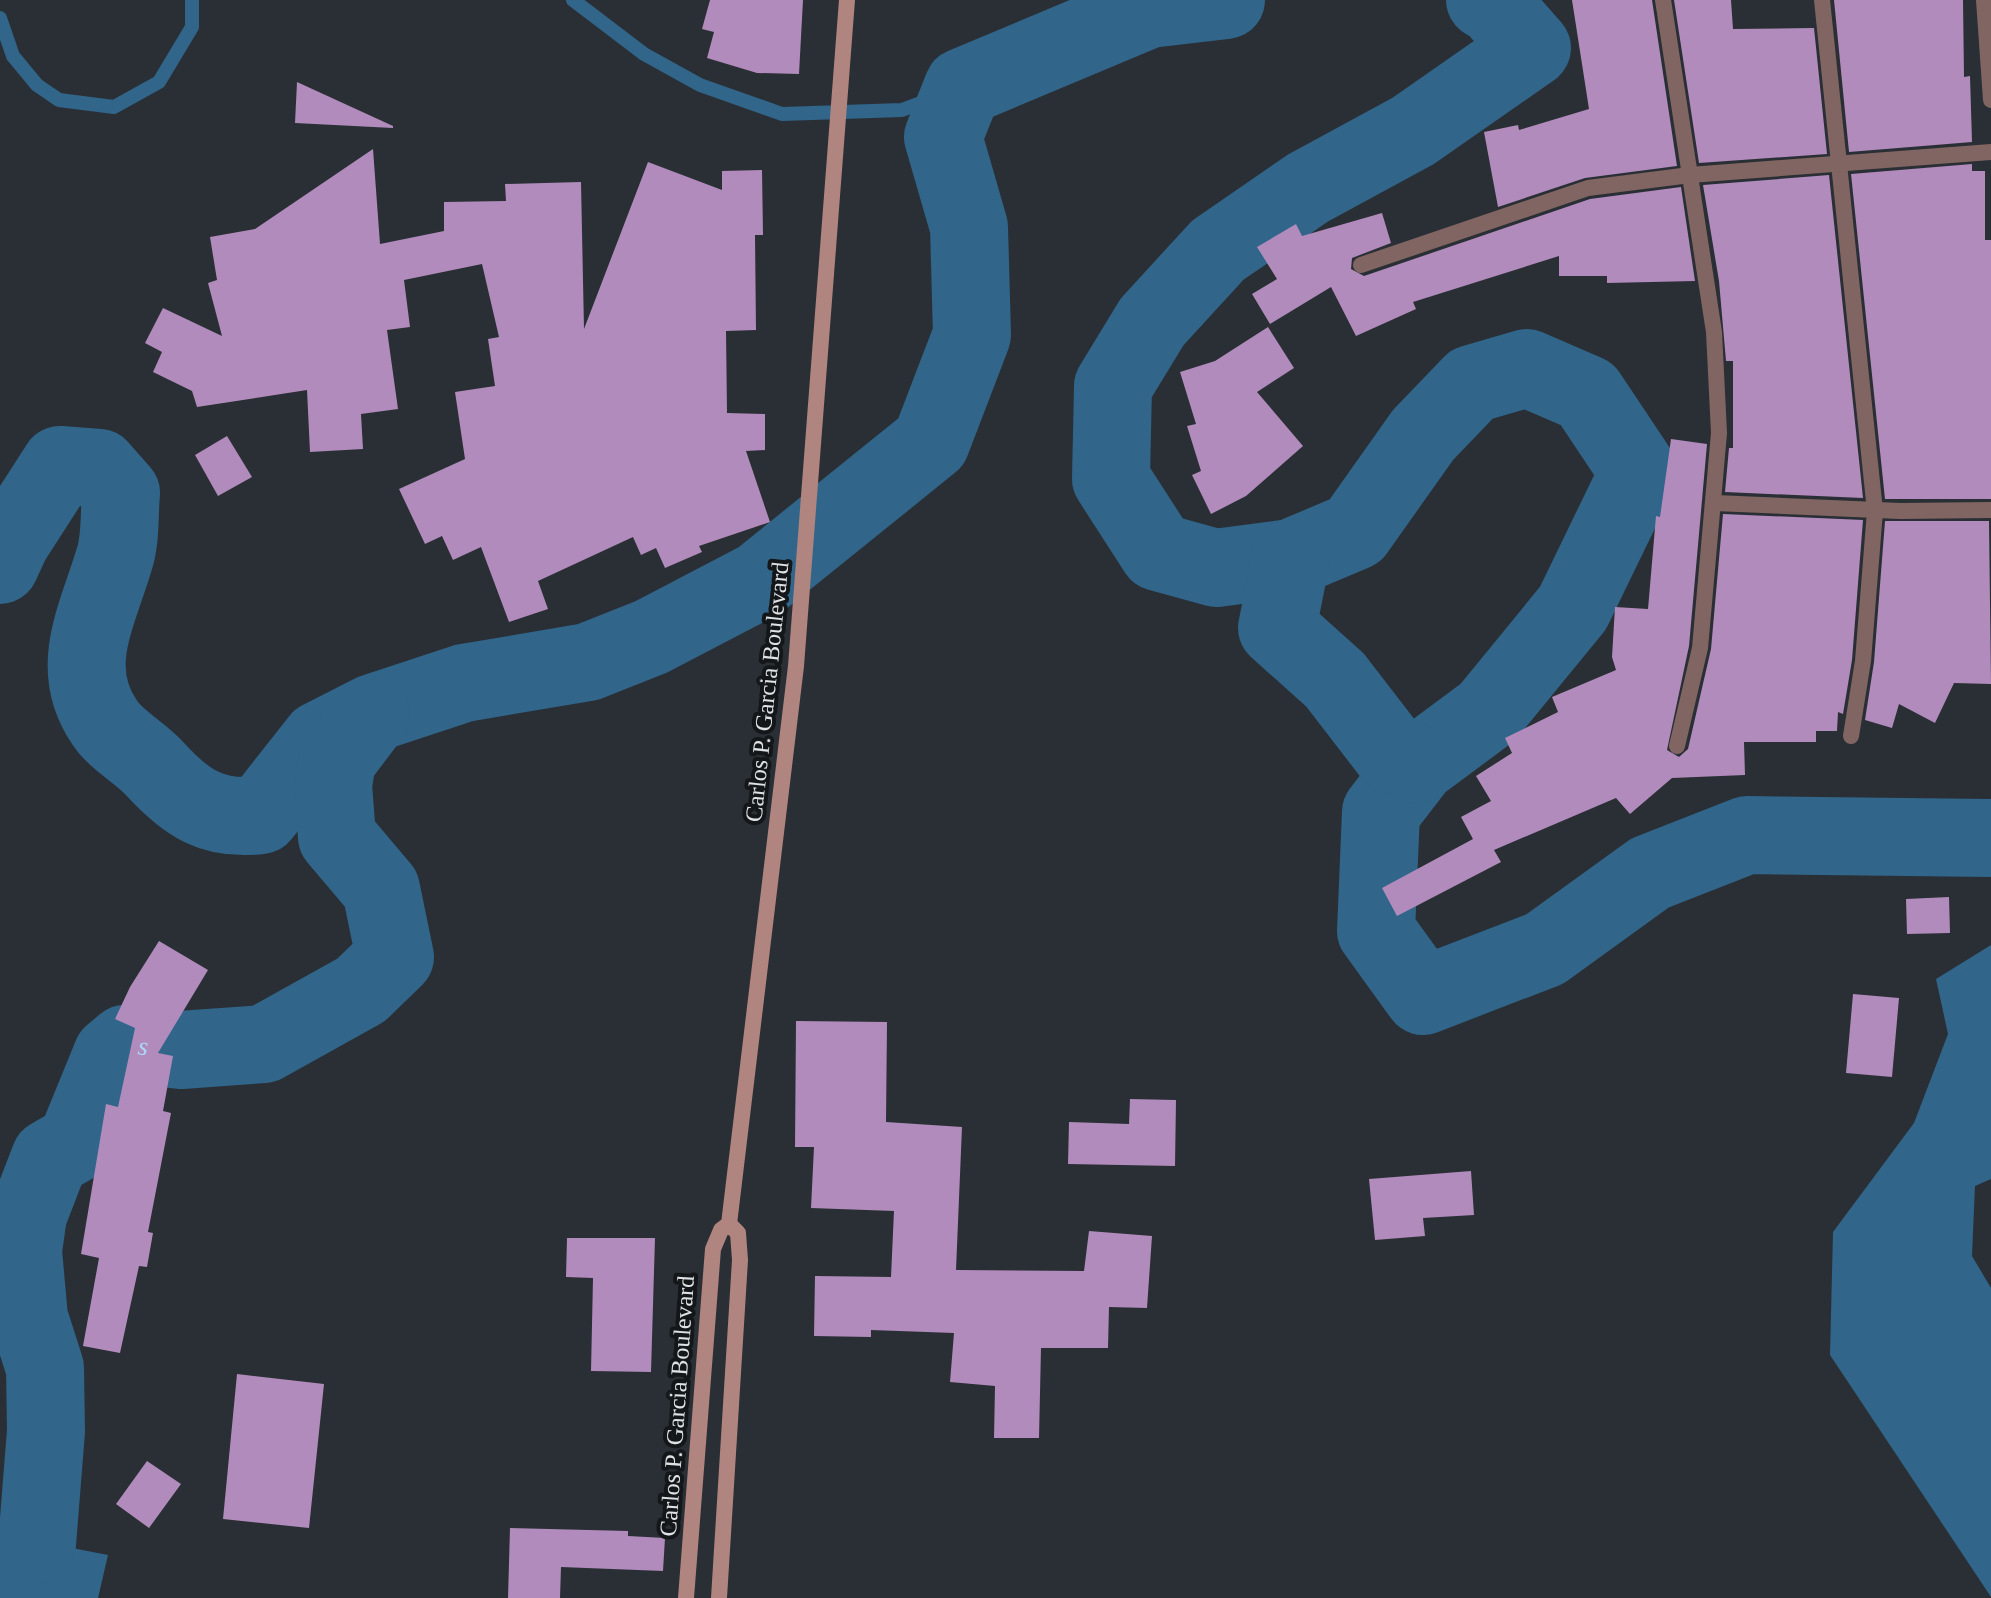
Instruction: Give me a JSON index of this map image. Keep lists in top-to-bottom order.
{
  "streets": {
    "main road": ["Carlos P. Garcia Boulevard"]
  },
  "water": ["s"]
}
